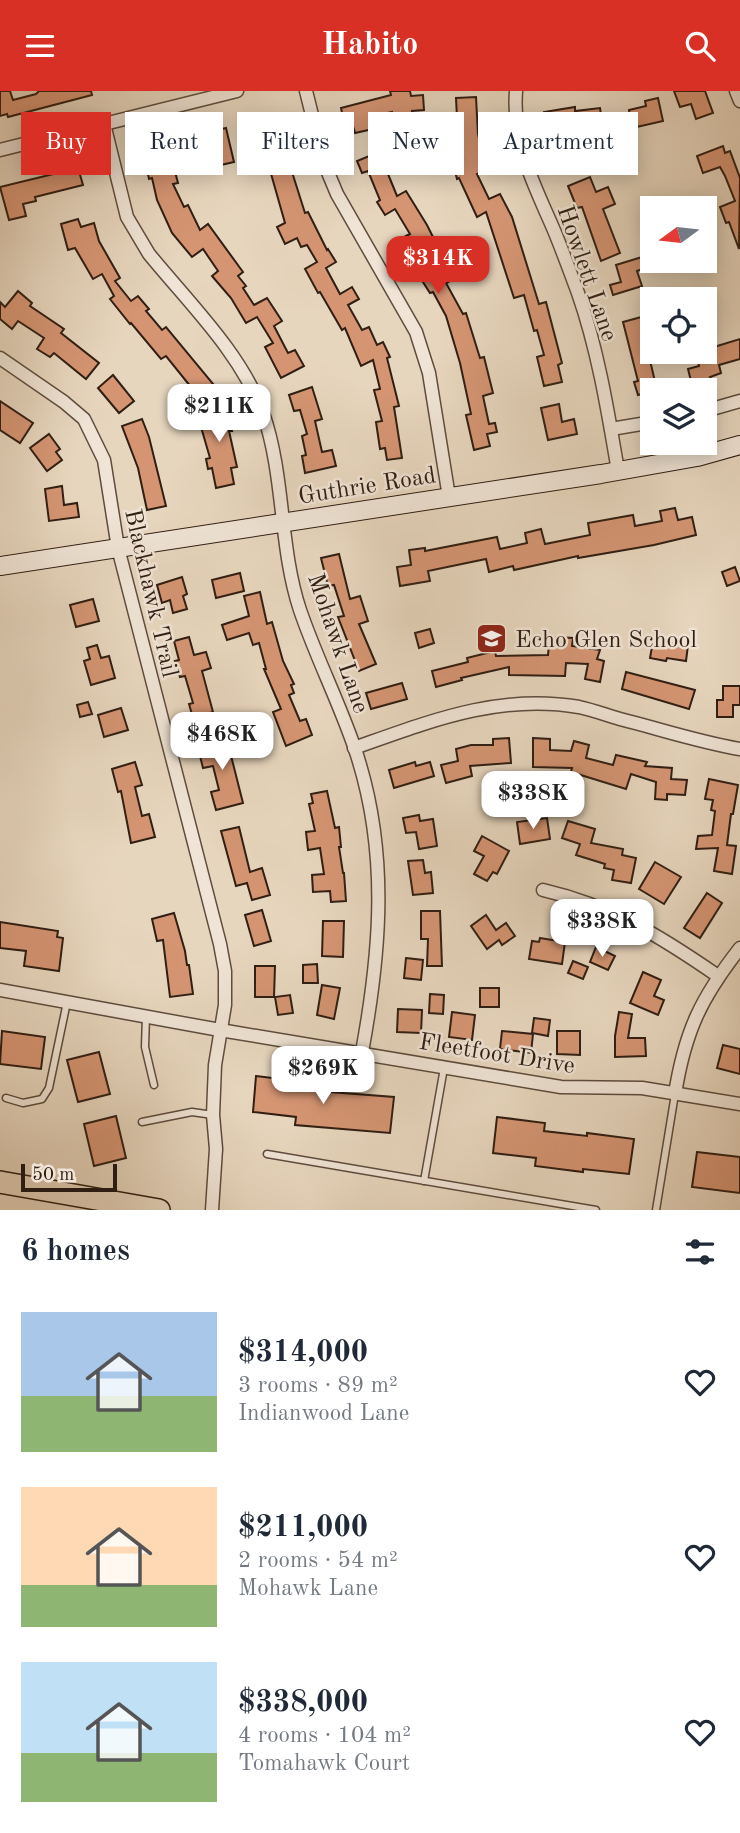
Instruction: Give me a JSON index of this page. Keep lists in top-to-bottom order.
{
  "streets": {
    "street": [
      "Howlett Lane",
      "Guthrie Road",
      "Blackhawk Trail",
      "Mohawk Lane",
      "Fleetfoot Drive"
    ]
  },
  "crossings": [
    ["Howlett Lane", "Guthrie Road"],
    ["Guthrie Road", "Blackhawk Trail"],
    ["Guthrie Road", "Mohawk Lane"],
    ["Blackhawk Trail", "Fleetfoot Drive"],
    ["Mohawk Lane", "Fleetfoot Drive"]
  ],
  "places": {
    "school or university": ["Echo Glen School"]
  },
  "scale_bar": "50 m",
  "north": "left",
  "page": {
    "header": "Habito",
    "chip": [
      "Buy",
      "Rent",
      "Filters",
      "New",
      "Apartment"
    ],
    "price": [
      "$314K",
      "$211K",
      "$468K",
      "$338K",
      "$338K",
      "$269K"
    ],
    "scale": "50 m",
    "heading": "6 homes",
    "list": [
      {
        "name": "$314,000",
        "note": "3 rooms · 89 m² · Indianwood Lane"
      },
      {
        "name": "$211,000",
        "note": "2 rooms · 54 m² · Mohawk Lane"
      },
      {
        "name": "$338,000",
        "note": "4 rooms · 104 m² · Tomahawk Court"
      }
    ]
  }
}
